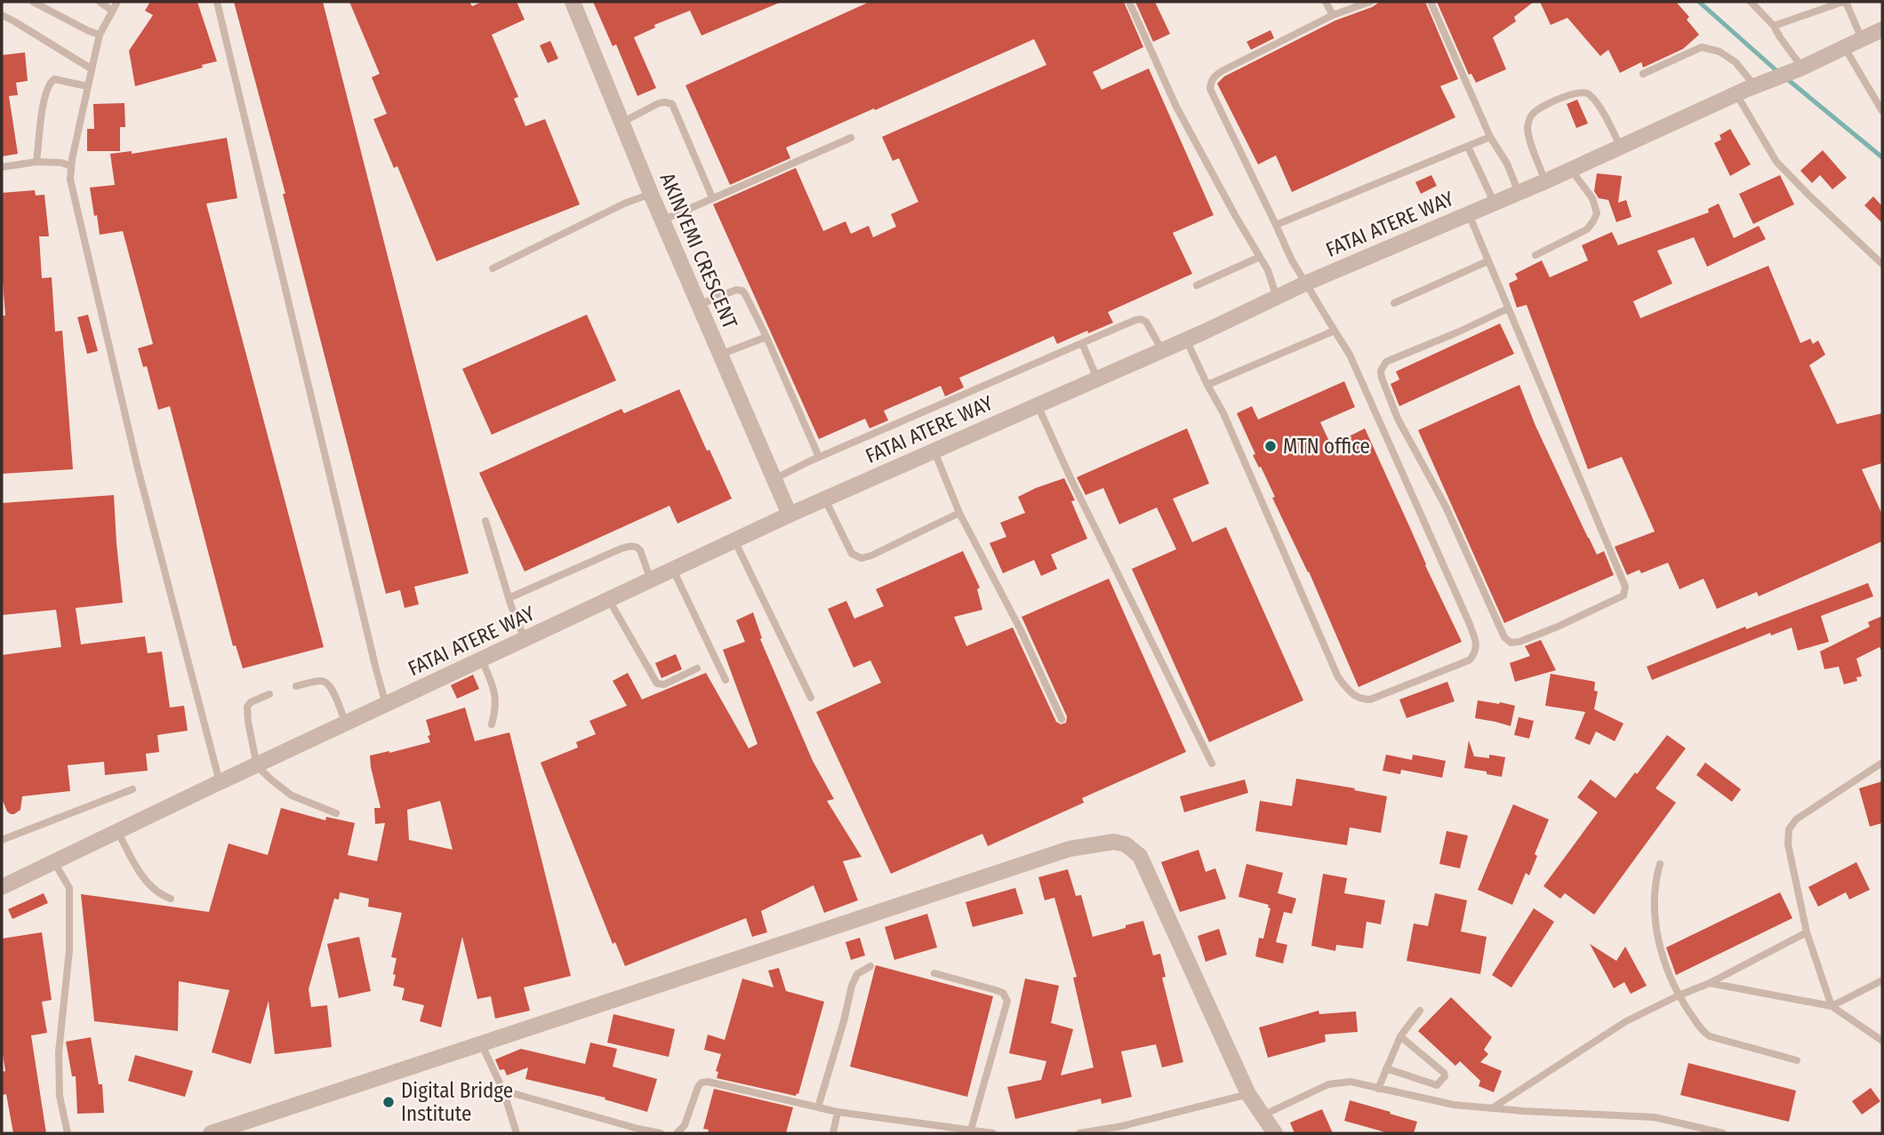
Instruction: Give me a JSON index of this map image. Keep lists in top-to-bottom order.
{
  "streets": {
    "street": ["FATAI ATERE WAY", "AKINYEMI CRESCENT"]
  },
  "crossings": [
    ["FATAI ATERE WAY", "AKINYEMI CRESCENT"]
  ],
  "places": ["MTN office", "Digital Bridge Institute"]
}
